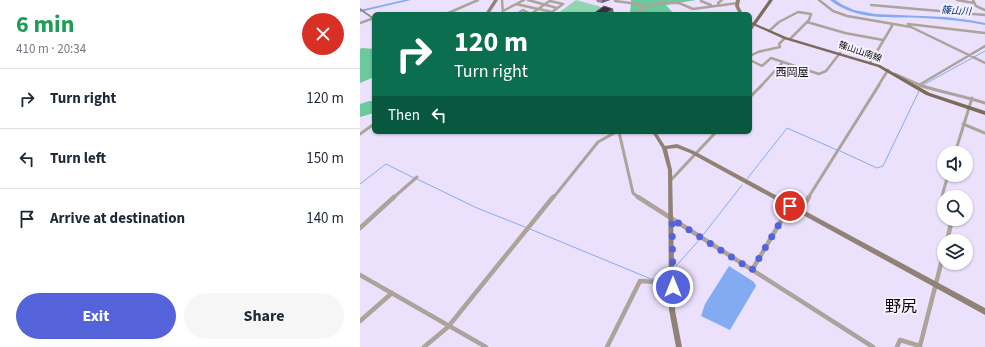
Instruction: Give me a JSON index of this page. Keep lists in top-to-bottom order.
{
  "streets": {
    "main road": ["篠山山南線"]
  },
  "districts": ["西岡屋", "野尻"],
  "water": ["篠山川"],
  "page": {
    "heading": ["6 min", "410 m · 20:34"],
    "turn": ["120 m", "Turn right"],
    "list": [
      {
        "name": "Turn right",
        "value": "120 m"
      },
      {
        "name": "Turn left",
        "value": "150 m"
      },
      {
        "name": "Arrive at destination",
        "value": "140 m"
      }
    ],
    "then": "Then",
    "buttons": ["Exit", "Share"]
  }
}
